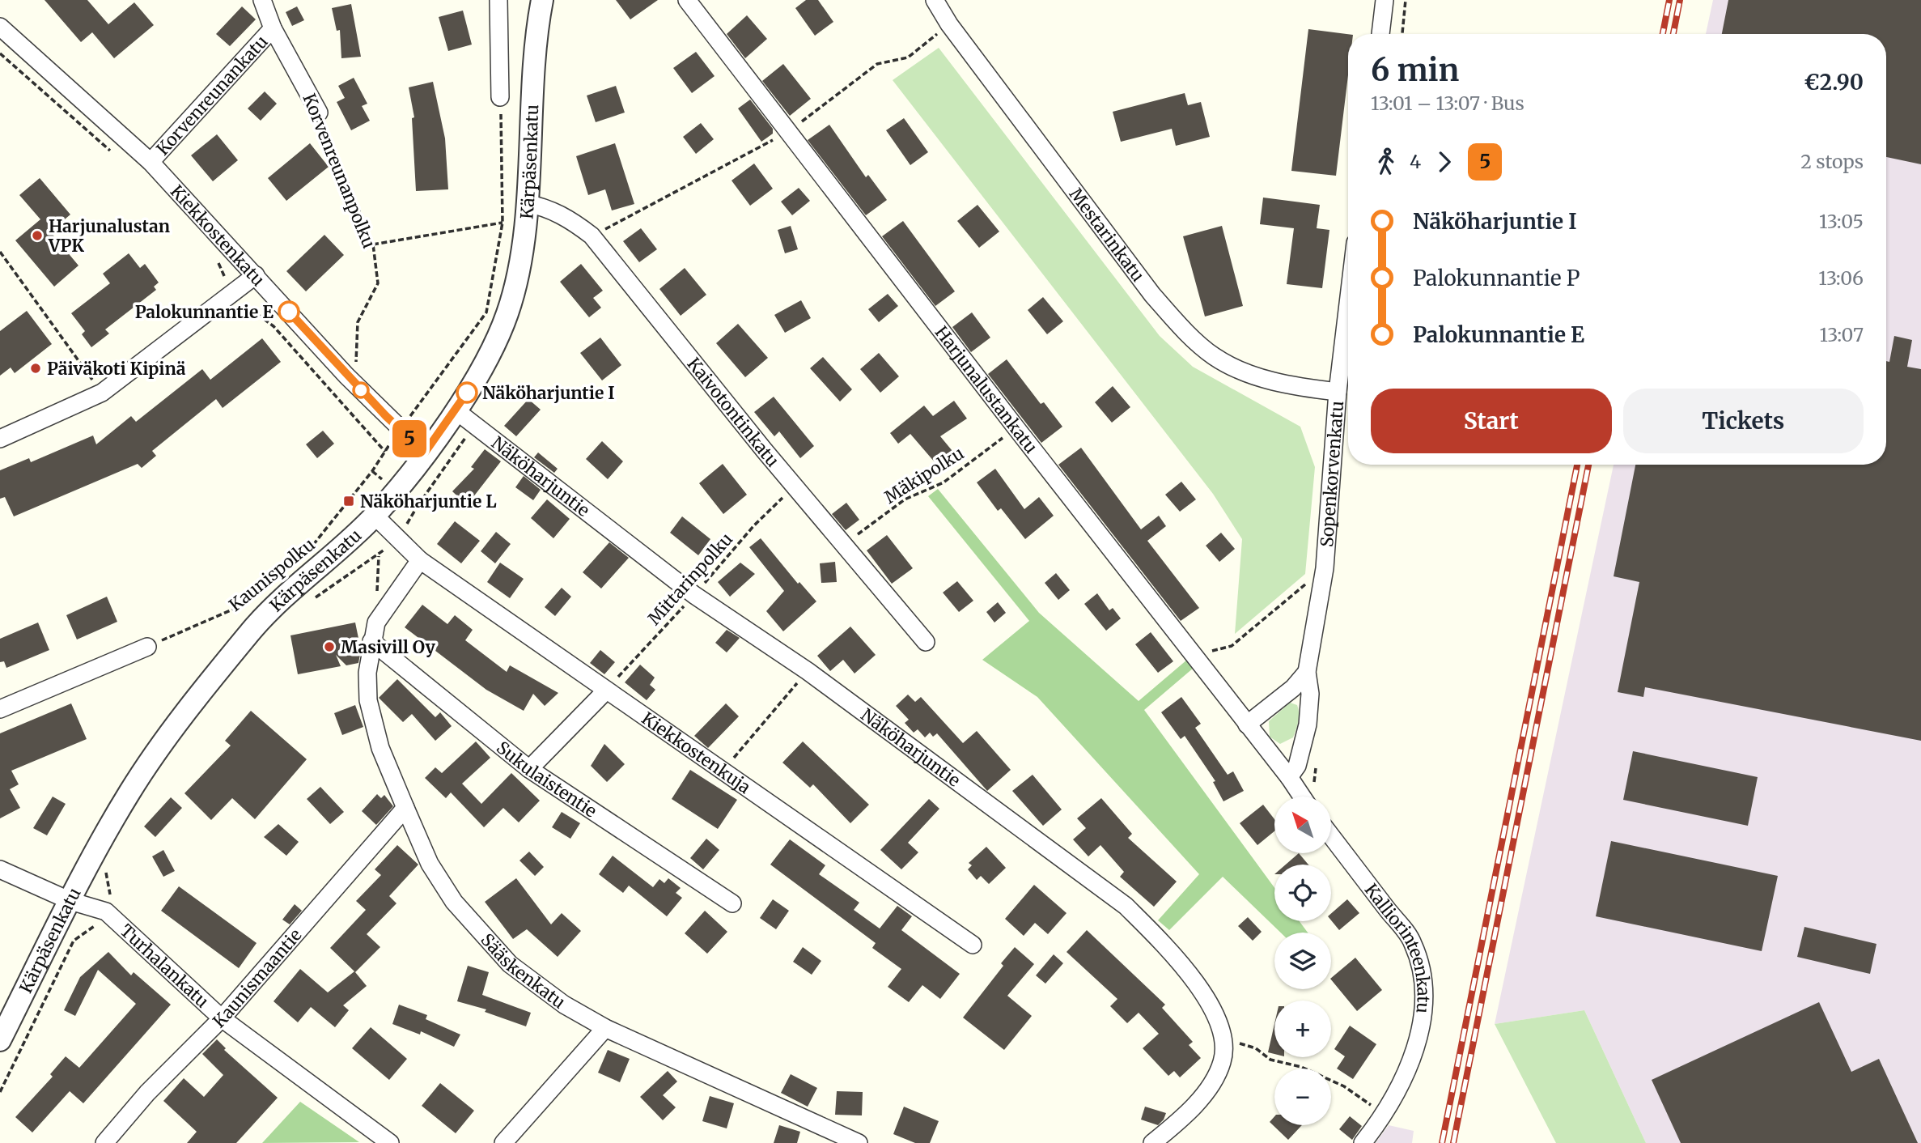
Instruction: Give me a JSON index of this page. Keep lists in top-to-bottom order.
{
  "streets": {
    "street": [
      "Korvenreunankatu",
      "Kärpäsenkatu",
      "Korvenreunanpolku",
      "Kiekkostenkatu",
      "Mestarinkatu",
      "Harjunalustankatu",
      "Kaivotontinkatu",
      "Sopenkorvenkatu",
      "Näköharjuntie",
      "Kiekkostenkuja",
      "Sukulaistentie",
      "Kalliorinteenkatu",
      "Turhalankatu",
      "Sääskenkatu",
      "Kaunismaantie"
    ],
    "path": ["Mäkipolku", "Kaunispolku", "Mittarinpolku"]
  },
  "crossings": [
    ["Korvenreunankatu", "Korvenreunanpolku"],
    ["Korvenreunankatu", "Kiekkostenkatu"],
    ["Kärpäsenkatu", "Kiekkostenkatu"],
    ["Kärpäsenkatu", "Kaivotontinkatu"],
    ["Kärpäsenkatu", "Näköharjuntie"],
    ["Kärpäsenkatu", "Kiekkostenkuja"],
    ["Kärpäsenkatu", "Turhalankatu"],
    ["Kiekkostenkatu", "Kaunispolku"],
    ["Mestarinkatu", "Sopenkorvenkatu"],
    ["Harjunalustankatu", "Mäkipolku"],
    ["Kaivotontinkatu", "Mäkipolku"],
    ["Kaivotontinkatu", "Mittarinpolku"],
    ["Näköharjuntie", "Mittarinpolku"],
    ["Mittarinpolku", "Kiekkostenkuja"],
    ["Sukulaistentie", "Sääskenkatu"],
    ["Turhalankatu", "Kaunismaantie"],
    ["Sääskenkatu", "Kaunismaantie"]
  ],
  "places": {
    "other": [
      "Harjunalustan VPK",
      "Palokunnantie E",
      "Päiväkoti Kipinä",
      "Näköharjuntie I",
      "Masivill Oy"
    ],
    "transit": ["Näköharjuntie L"]
  },
  "lines": ["bus line 5"],
  "north": "top left",
  "page": {
    "on_map": "5",
    "heading": ["6 min", "13:01 – 13:07 · Bus", "€2.90"],
    "legs": ["4", "5", "2 stops"],
    "list": [
      {
        "name": "Näköharjuntie I",
        "value": "13:05"
      },
      {
        "name": "Palokunnantie P",
        "value": "13:06"
      },
      {
        "name": "Palokunnantie E",
        "value": "13:07"
      }
    ],
    "buttons": ["Start", "Tickets"],
    "map_buttons": ["+", "−"]
  }
}
